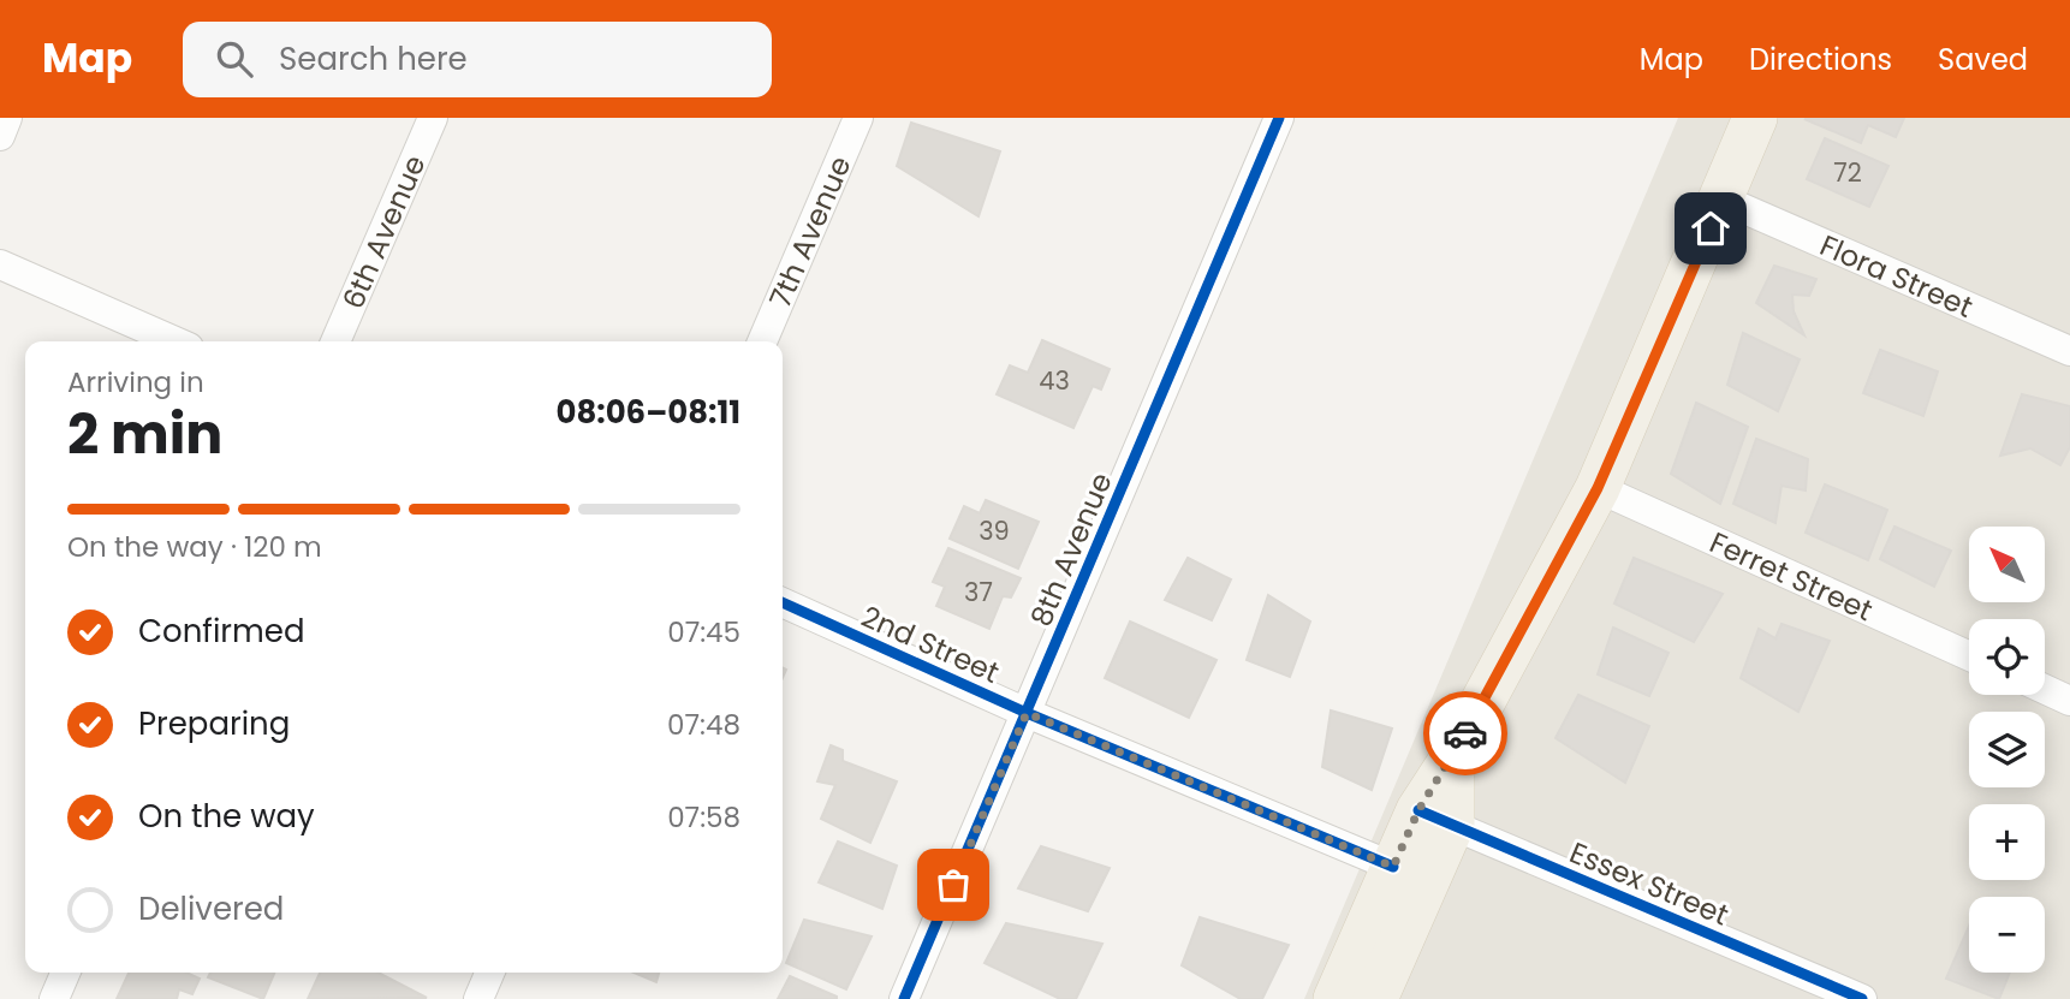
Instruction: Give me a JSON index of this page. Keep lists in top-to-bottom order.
{
  "streets": {
    "street": [
      "6th Avenue",
      "7th Avenue",
      "Flora Street",
      "8th Avenue",
      "Ferret Street",
      "2nd Street",
      "Essex Street"
    ]
  },
  "crossings": [
    ["8th Avenue", "2nd Street"]
  ],
  "house_numbers": [
    "72",
    "43",
    "39",
    "37"
  ],
  "north": "top left",
  "page": {
    "header": "Map",
    "search": "Search here",
    "nav": ["Map", "Directions", "Saved"],
    "heading": ["2 min", "Arriving in", "08:06–08:11"],
    "bar": "On the way · 120 m",
    "map_buttons": ["+", "−"],
    "list": [
      ["Confirmed", "07:45"],
      ["Preparing", "07:48"],
      ["On the way", "07:58"],
      "Delivered"
    ]
  }
}
